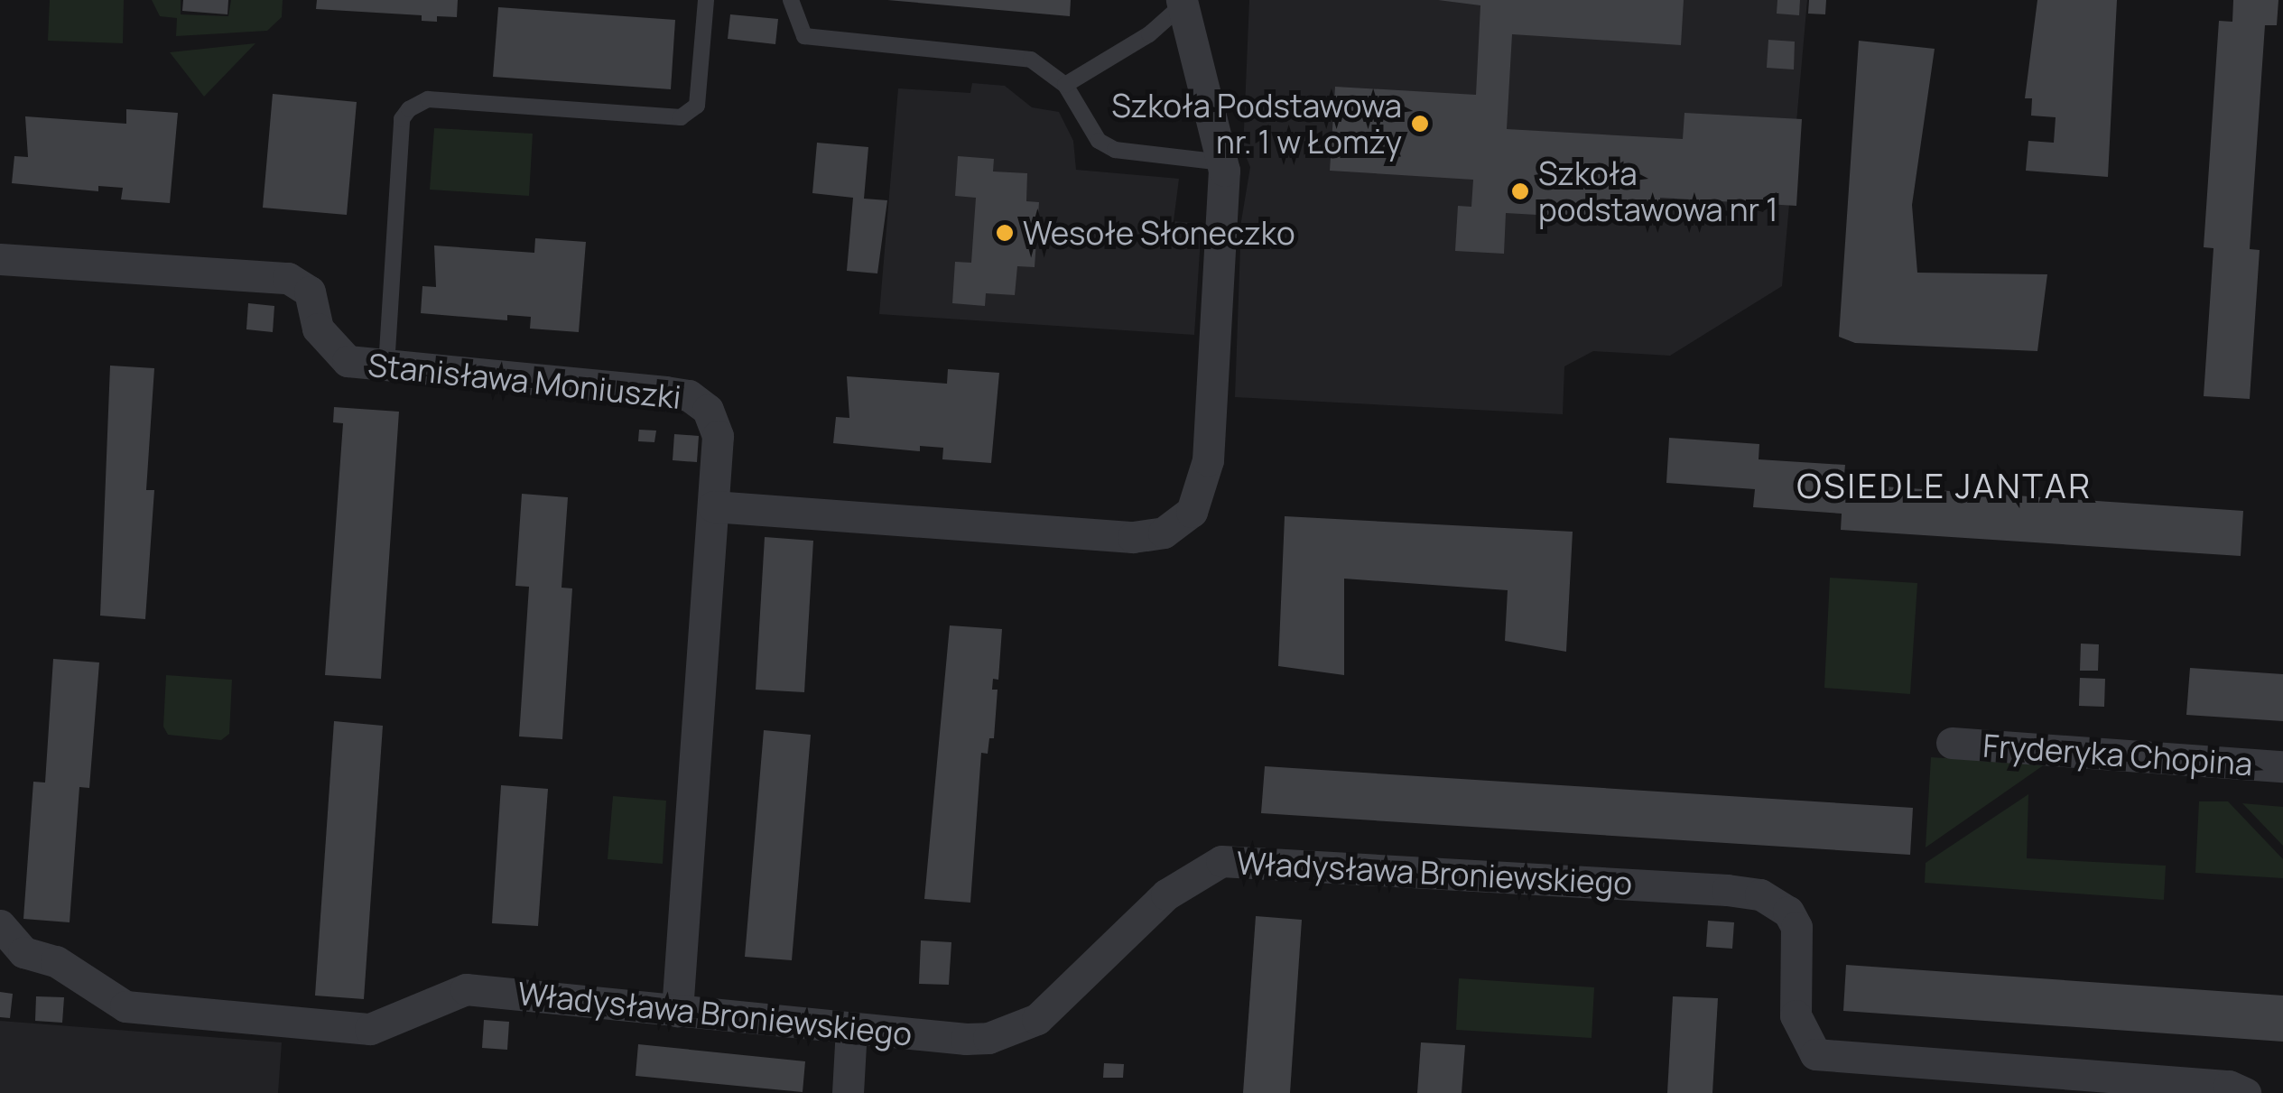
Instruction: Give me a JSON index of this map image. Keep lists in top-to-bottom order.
{
  "streets": {
    "street": ["Stanisława Moniuszki", "Fryderyka Chopina", "Władysława Broniewskiego"]
  },
  "crossings": [
    ["Stanisława Moniuszki", "Władysława Broniewskiego"]
  ],
  "districts": ["OSIEDLE JANTAR"],
  "places": ["Szkoła Podstawowa nr. 1 w Łomży", "Szkoła podstawowa nr 1", "Wesołe Słoneczko"]
}
